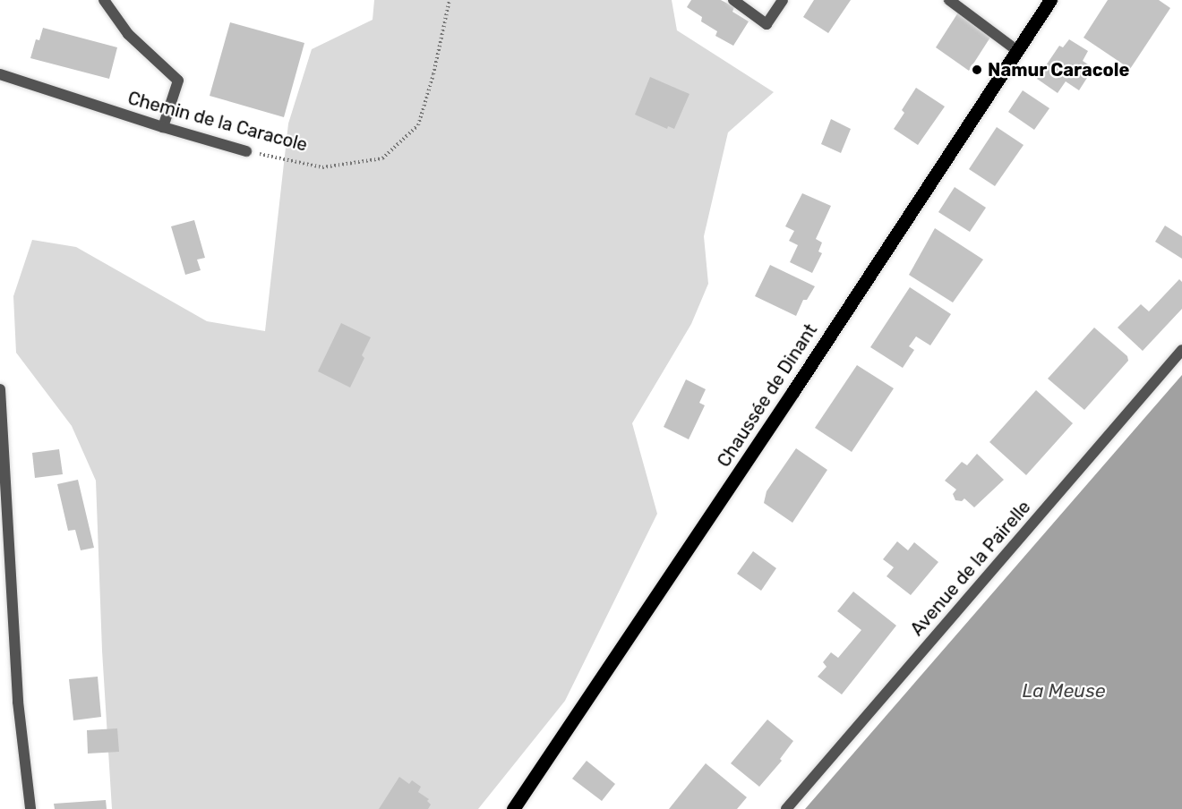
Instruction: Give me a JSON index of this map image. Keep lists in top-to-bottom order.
{
  "streets": {
    "main road": ["Chaussée de Dinant"],
    "street": ["Chemin de la Caracole", "Avenue de la Pairelle"]
  },
  "water": ["La Meuse"],
  "places": ["Namur Caracole"]
}
